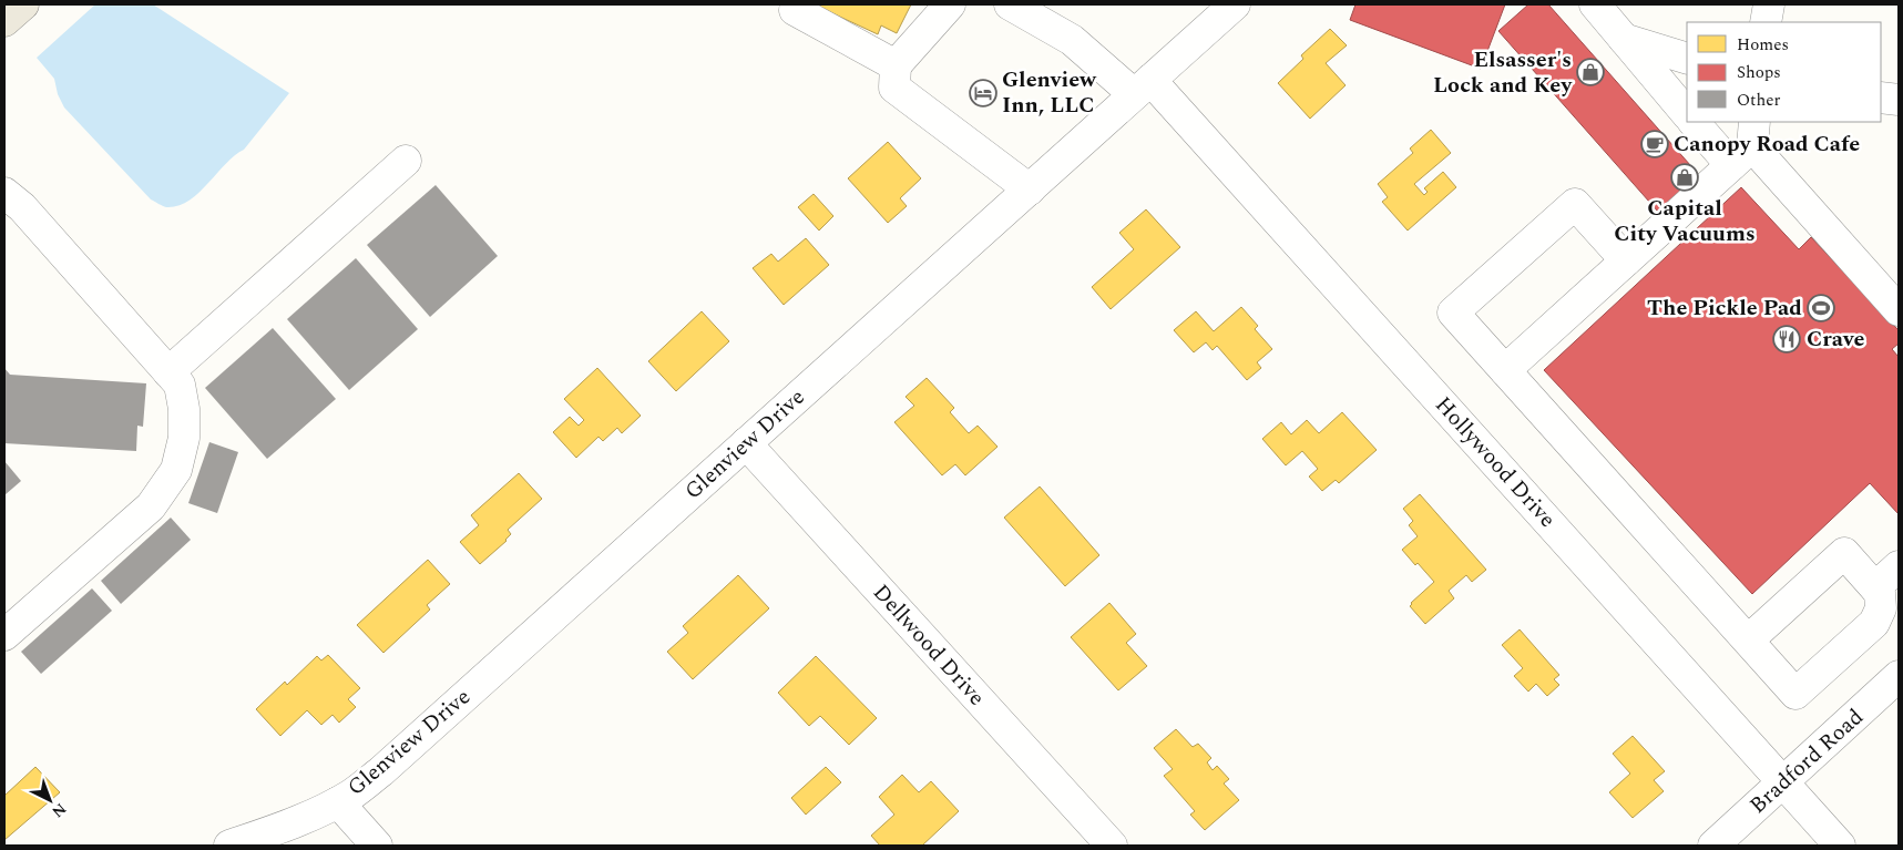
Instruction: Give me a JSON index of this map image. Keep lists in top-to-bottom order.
{
  "streets": {
    "street": [
      "Glenview Drive",
      "Hollywood Drive",
      "Dellwood Drive",
      "Bradford Road"
    ]
  },
  "crossings": [
    ["Glenview Drive", "Hollywood Drive"],
    ["Glenview Drive", "Dellwood Drive"],
    ["Hollywood Drive", "Bradford Road"]
  ],
  "places": {
    "shop": ["Elsasser's Lock and Key", "Capital City Vacuums"],
    "hotel": ["Glenview Inn, LLC"],
    "cafe": ["Canopy Road Cafe"],
    "sports": ["The Pickle Pad"],
    "restaurant": ["Crave"]
  },
  "legend": ["Homes", "Shops", "Other"],
  "north": "bottom right"
}
